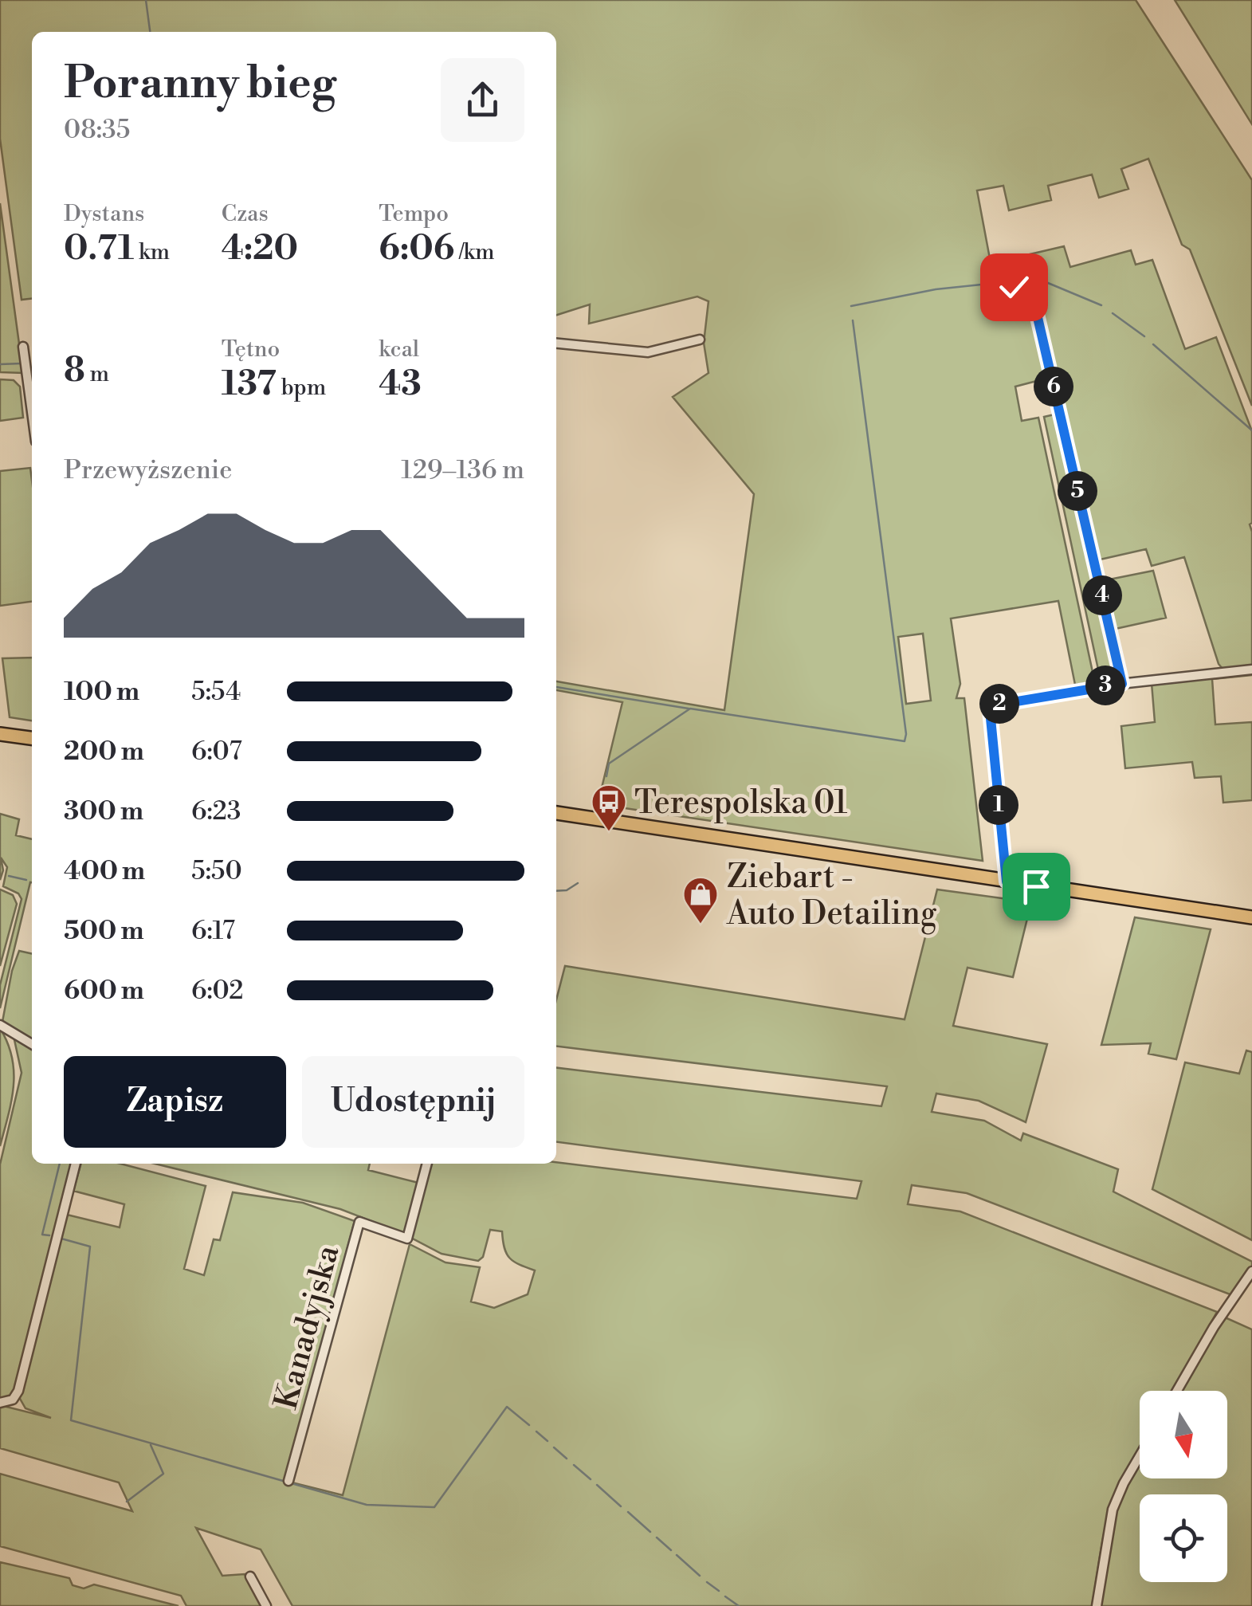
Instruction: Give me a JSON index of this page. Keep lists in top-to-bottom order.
{
  "streets": {
    "street": ["Kanadyjska"]
  },
  "places": {
    "bus stop": ["Terespolska 01"],
    "shop": ["Ziebart - Auto Detailing"]
  },
  "north": "bottom",
  "page": {
    "heading": ["Poranny bieg", "08:35"],
    "stats": [
      ["Dystans", "0.71 km"],
      ["Czas", "4:20"],
      ["Tempo", "6:06 /km"],
      ["8 m"],
      ["Tętno", "137 bpm"],
      ["kcal", "43"]
    ],
    "pins": [
      "6",
      "5",
      "4",
      "3",
      "2",
      "1"
    ],
    "chart": ["Przewyższenie", "129–136 m"],
    "list": [
      {
        "name": "100 m",
        "note": "5:54"
      },
      {
        "name": "200 m",
        "note": "6:07"
      },
      {
        "name": "300 m",
        "note": "6:23"
      },
      {
        "name": "400 m",
        "note": "5:50"
      },
      {
        "name": "500 m",
        "note": "6:17"
      },
      {
        "name": "600 m",
        "note": "6:02"
      }
    ],
    "buttons": ["Zapisz", "Udostępnij"]
  }
}
